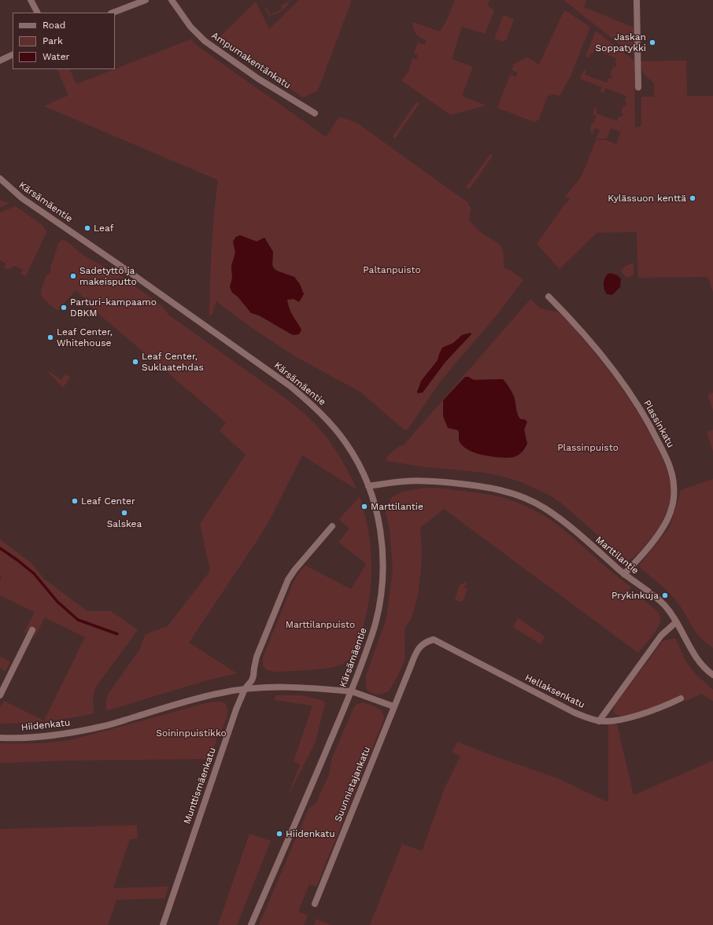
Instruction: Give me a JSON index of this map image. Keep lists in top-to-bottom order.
{
  "streets": {
    "street": [
      "Ampumakentänkatu",
      "Kärsämäentie",
      "Plassinkatu",
      "Marttilantie",
      "Hellaksenkatu",
      "Hiidenkatu",
      "Suunnistajankatu",
      "Munttismäenkatu"
    ]
  },
  "crossings": [
    ["Kärsämäentie", "Marttilantie"],
    ["Kärsämäentie", "Hiidenkatu"],
    ["Plassinkatu", "Marttilantie"],
    ["Hellaksenkatu", "Suunnistajankatu"],
    ["Hiidenkatu", "Munttismäenkatu"]
  ],
  "parks": [
    "Paltanpuisto",
    "Plassinpuisto",
    "Marttilanpuisto",
    "Soininpuistikko"
  ],
  "places": [
    "Jaskan Soppatykki",
    "Kylässuon kenttä",
    "Leaf",
    "Sadetyttö ja makeisputto",
    "Parturi-kampaamo DBKM",
    "Leaf Center, Whitehouse",
    "Leaf Center, Suklaatehdas",
    "Leaf Center",
    "Marttilantie",
    "Salskea",
    "Prykinkuja",
    "Hiidenkatu"
  ],
  "legend": ["Road", "Park", "Water"]
}
